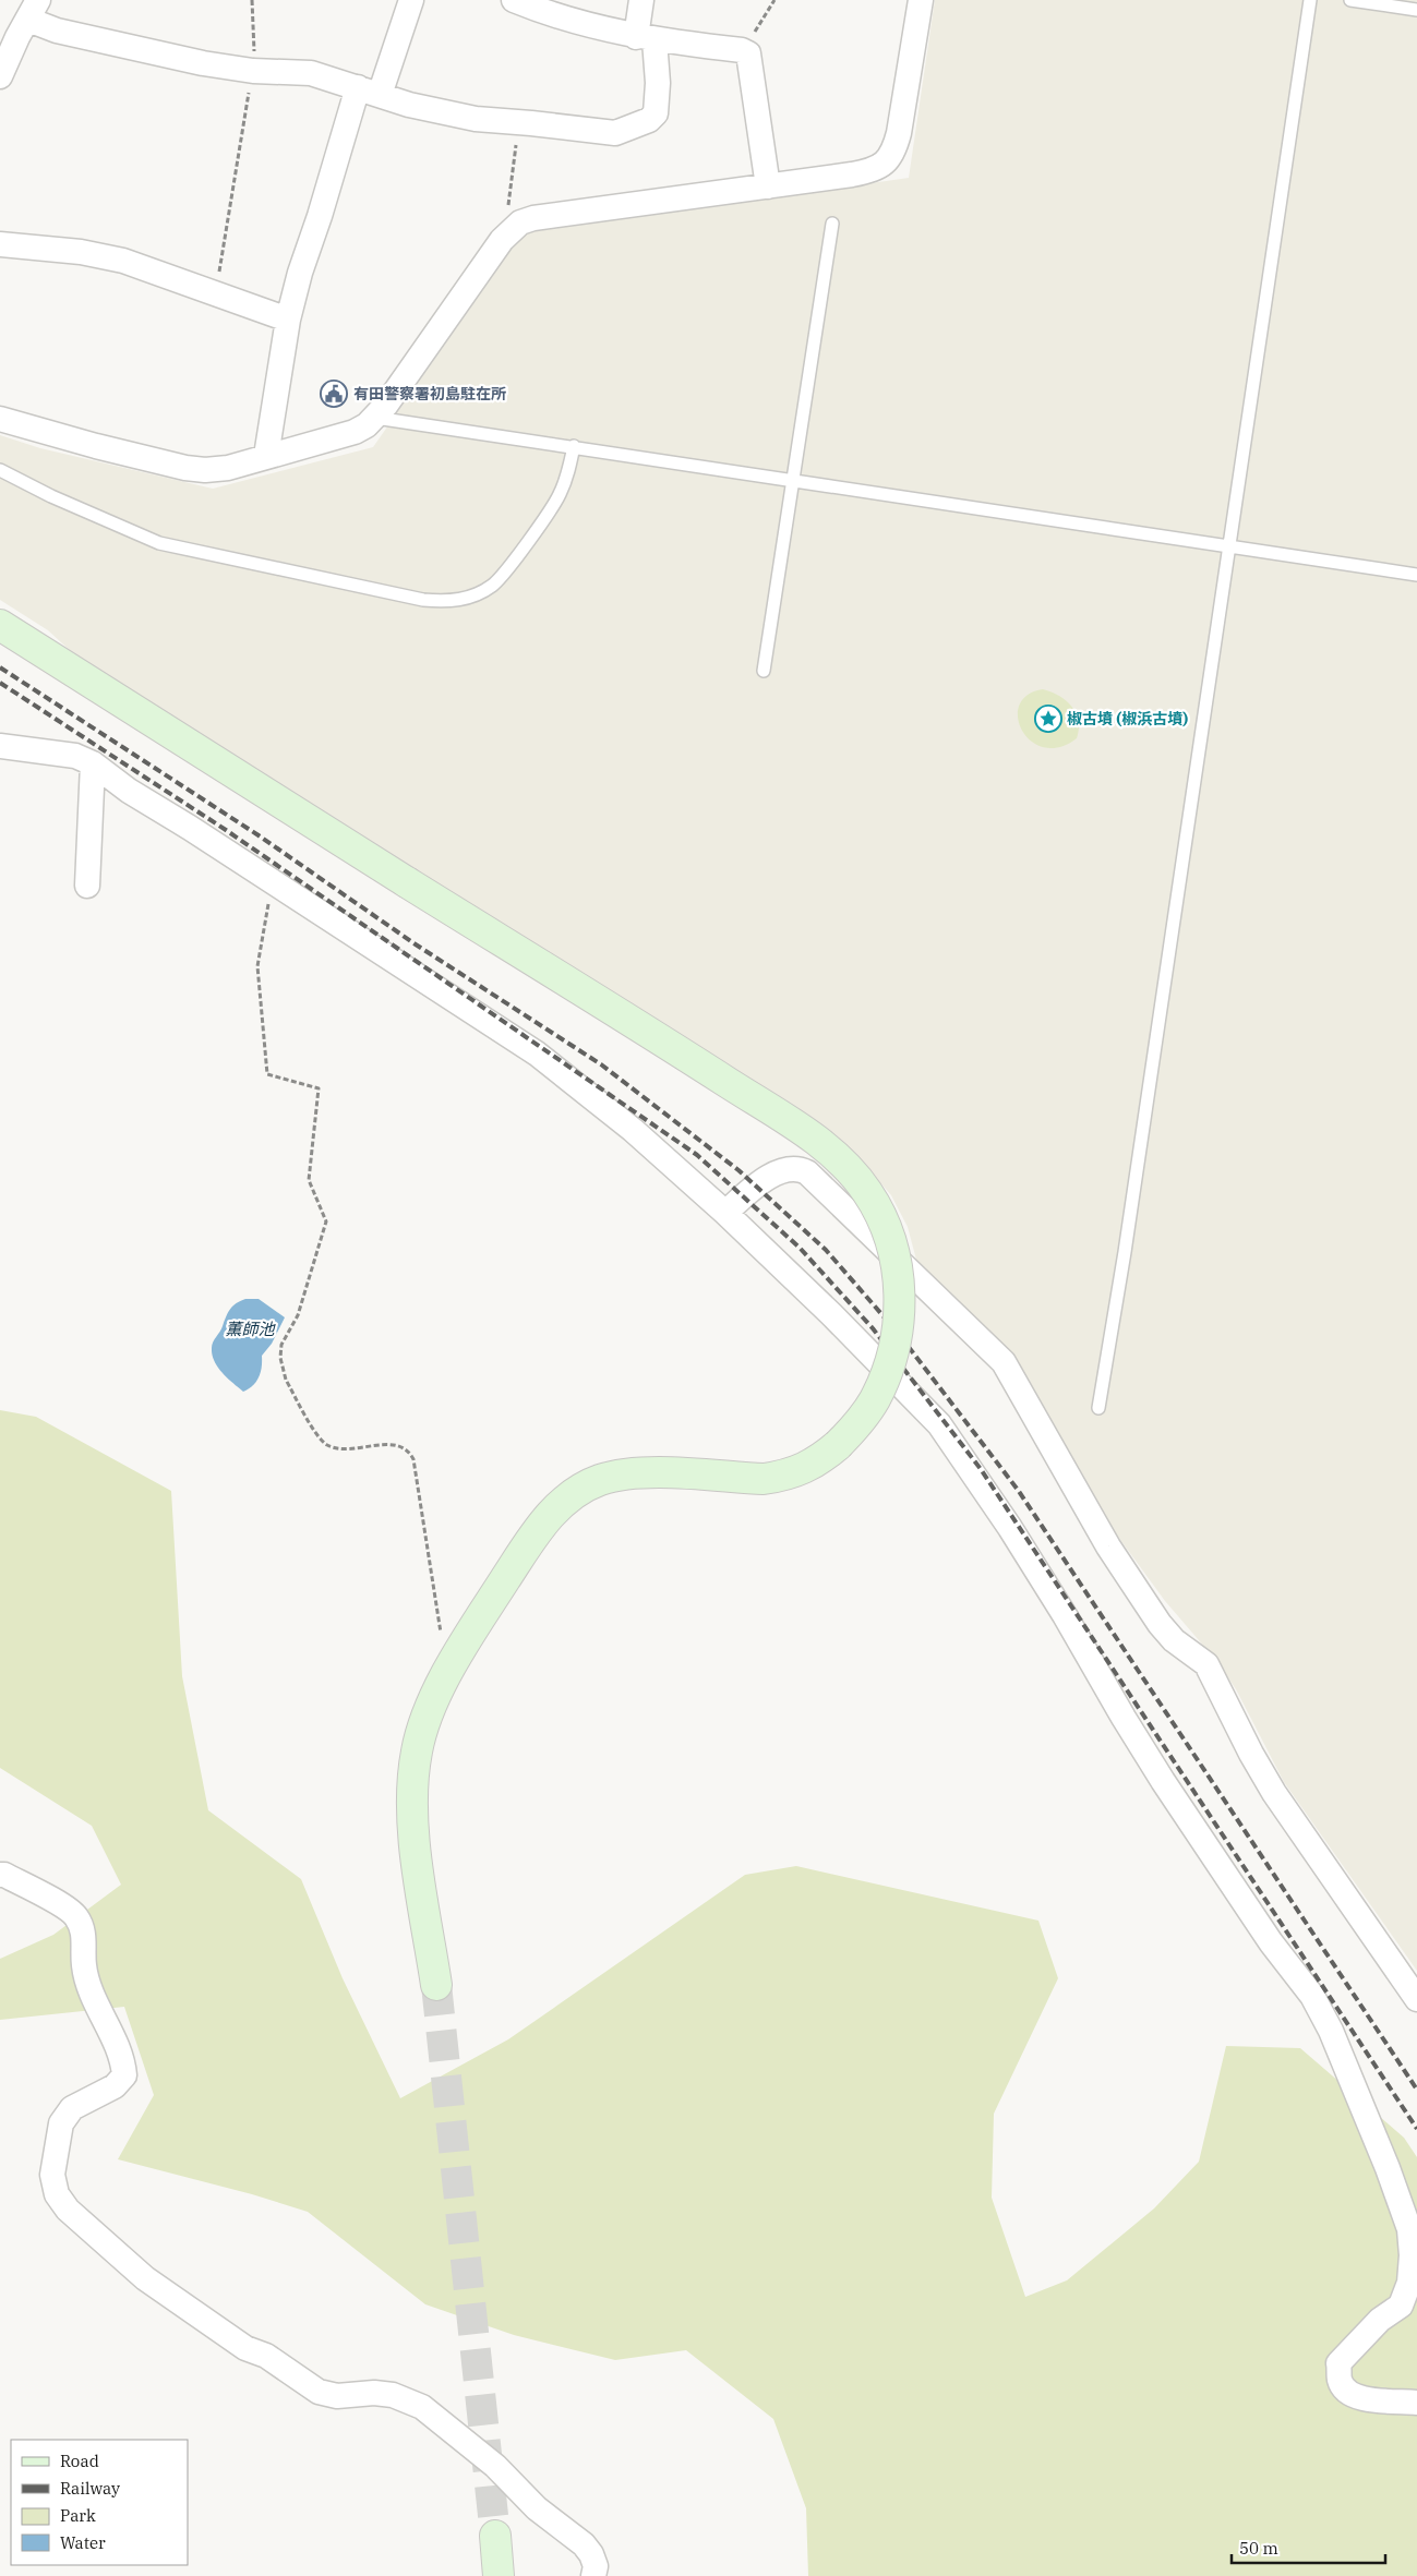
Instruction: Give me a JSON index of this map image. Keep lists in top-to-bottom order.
{
  "water": ["薫師池"],
  "places": {
    "public building": ["有田警察署初島駐在所"],
    "place": ["椒古墳 (椒浜古墳)"]
  },
  "legend": [
    "Road",
    "Railway",
    "Park",
    "Water"
  ],
  "scale_bar": "50 m"
}
